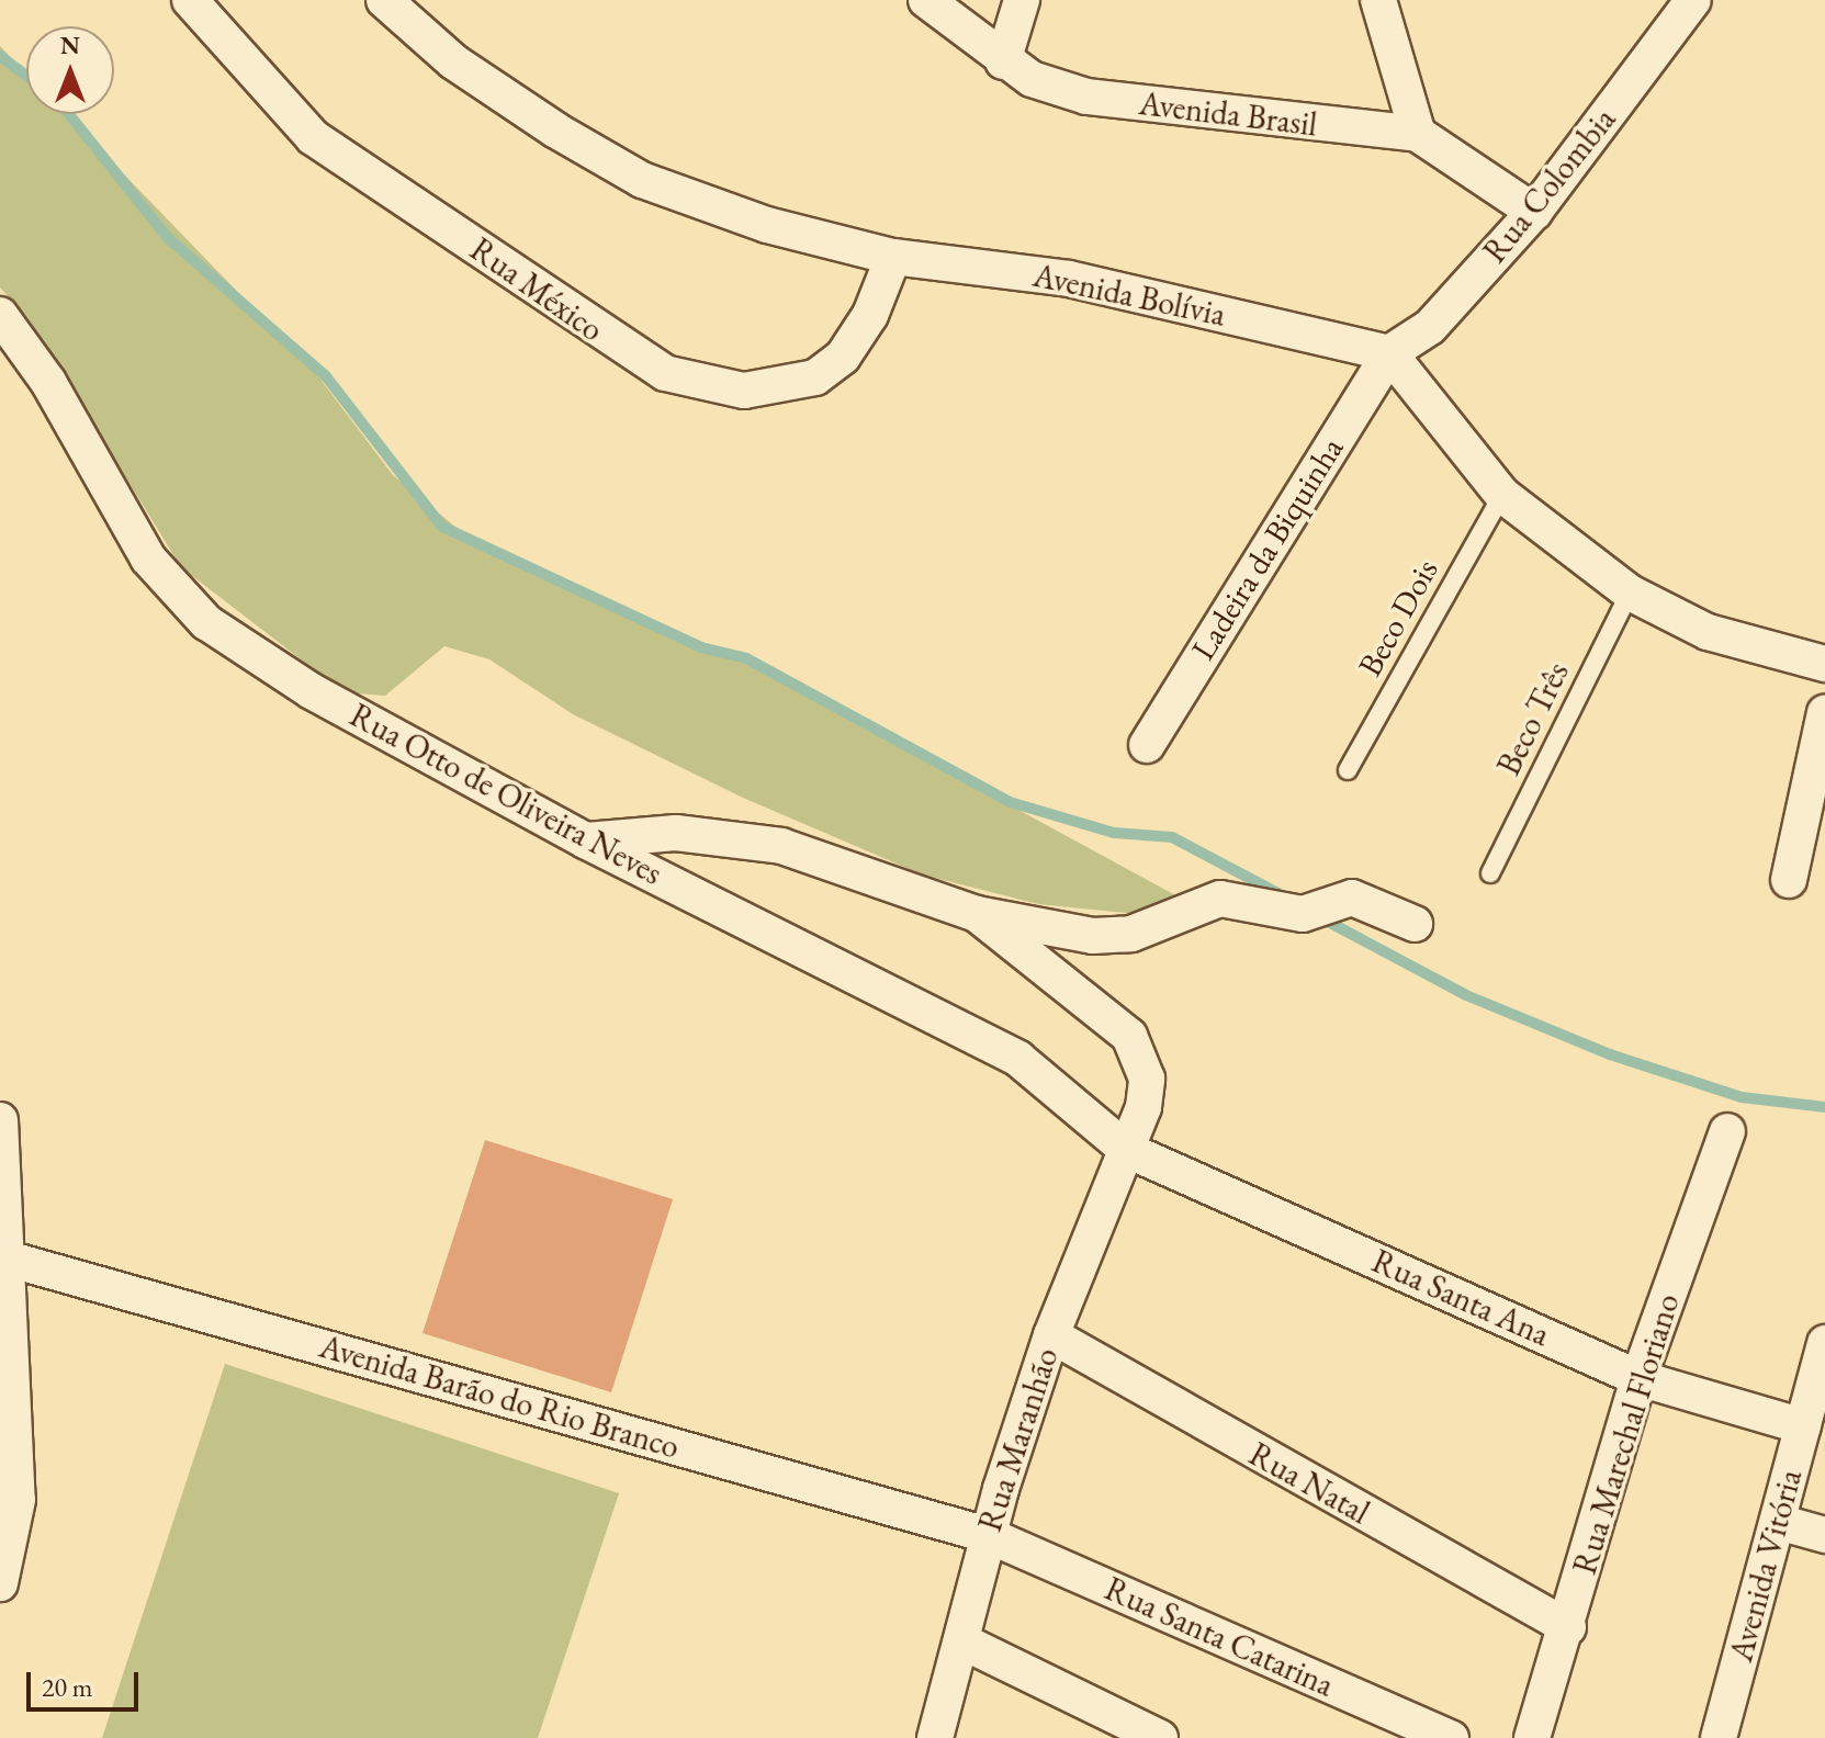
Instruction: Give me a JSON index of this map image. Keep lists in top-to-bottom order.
{
  "streets": {
    "street": [
      "Avenida Brasil",
      "Rua Colombia",
      "Rua México",
      "Avenida Bolívia",
      "Ladeira da Biquinha",
      "Rua Otto de Oliveira Neves",
      "Rua Santa Ana",
      "Avenida Barão do Rio Branco",
      "Rua Marechal Floriano",
      "Rua Maranhão",
      "Rua Natal",
      "Avenida Vitória",
      "Rua Santa Catarina"
    ],
    "lane": ["Beco Dois", "Beco Três"]
  },
  "crossings": [
    ["Avenida Brasil", "Rua Colombia"],
    ["Rua Colombia", "Avenida Bolívia"],
    ["Rua Colombia", "Ladeira da Biquinha"],
    ["Rua México", "Avenida Bolívia"],
    ["Avenida Bolívia", "Ladeira da Biquinha"],
    ["Rua Otto de Oliveira Neves", "Rua Santa Ana"],
    ["Rua Otto de Oliveira Neves", "Rua Maranhão"],
    ["Rua Santa Ana", "Rua Marechal Floriano"],
    ["Rua Santa Ana", "Rua Maranhão"],
    ["Rua Santa Ana", "Avenida Vitória"],
    ["Avenida Barão do Rio Branco", "Rua Maranhão"],
    ["Avenida Barão do Rio Branco", "Rua Santa Catarina"],
    ["Rua Marechal Floriano", "Rua Natal"],
    ["Rua Maranhão", "Rua Natal"],
    ["Rua Maranhão", "Rua Santa Catarina"]
  ],
  "scale_bar": "20 m",
  "north": "top"
}
